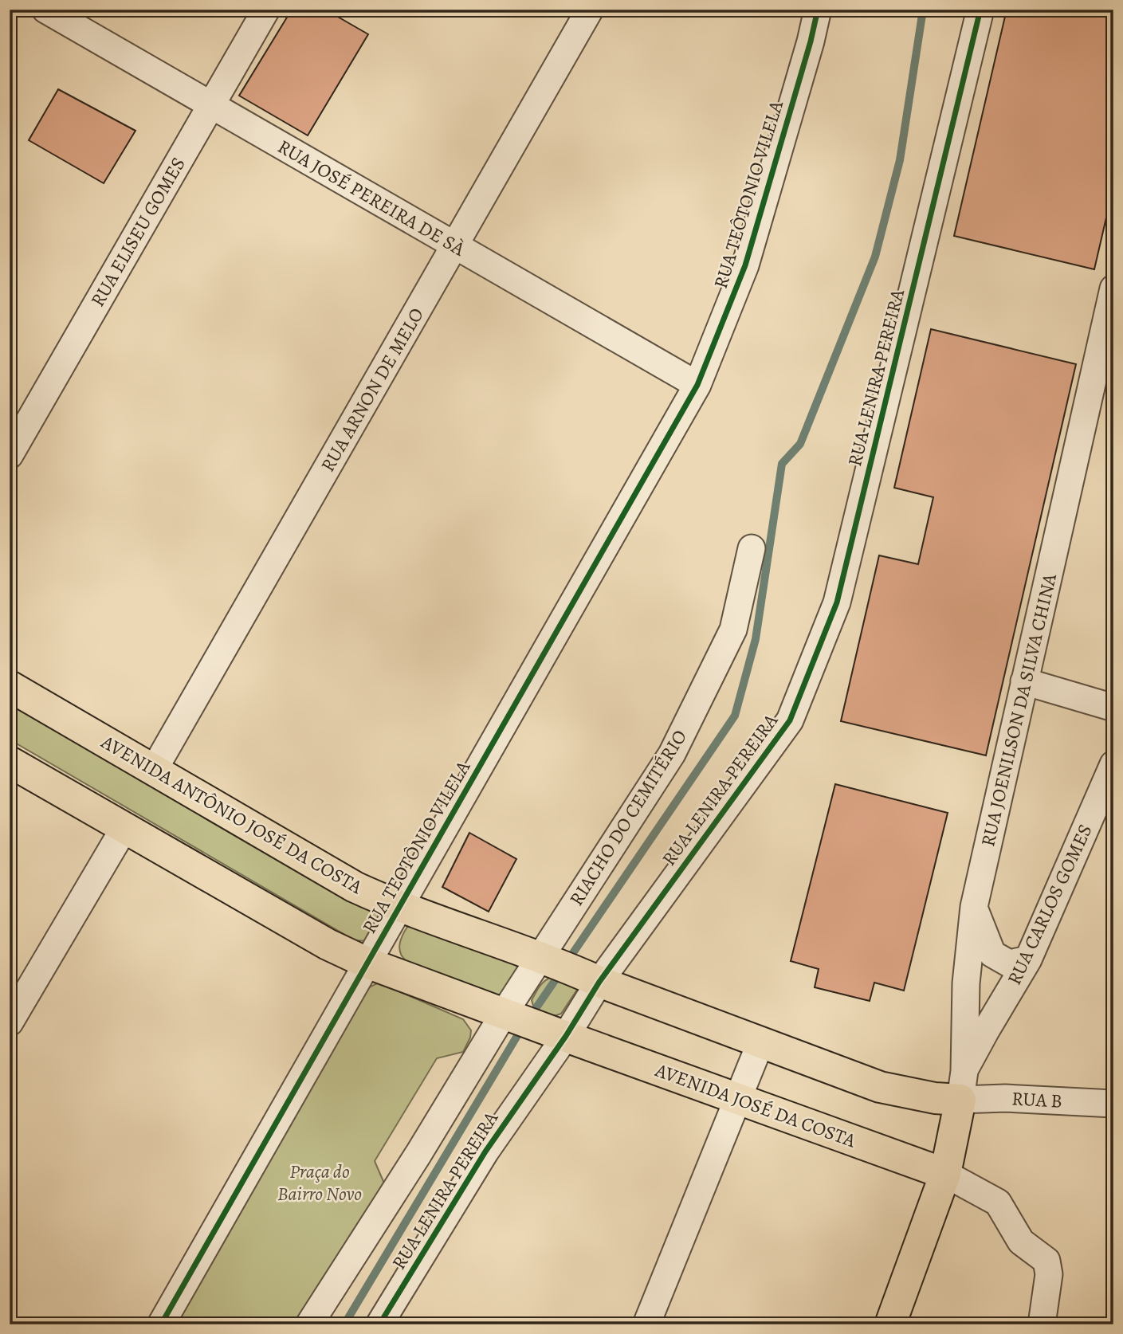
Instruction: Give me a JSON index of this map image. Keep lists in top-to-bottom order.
{
  "streets": {
    "main road": ["RUA JOENILSON DA SILVA CHINA", "AVENIDA ANTÔNIO JOSÉ DA COSTA", "AVENIDA JOSÉ DA COSTA"],
    "street": [
      "RUA TEÔTONIO VILELA",
      "RUA JOSÉ PEREIRA DE SÀ",
      "RUA ELISEU GOMES",
      "RUA LENIRA PEREIRA",
      "RUA ARNON DE MELO",
      "RIACHO DO CEMITÉRIO",
      "RUA TEOTÔNIO VILELA",
      "RUA CARLOS GOMES",
      "RUA B"
    ]
  },
  "crossings": [
    ["RUA TEÔTONIO VILELA", "RUA JOSÉ PEREIRA DE SÀ"],
    ["RUA TEÔTONIO VILELA", "RUA TEOTÔNIO VILELA"],
    ["RUA JOSÉ PEREIRA DE SÀ", "RUA ELISEU GOMES"],
    ["RUA JOSÉ PEREIRA DE SÀ", "RUA ARNON DE MELO"],
    ["RUA JOSÉ PEREIRA DE SÀ", "RUA TEOTÔNIO VILELA"],
    ["RUA LENIRA PEREIRA", "AVENIDA ANTÔNIO JOSÉ DA COSTA"],
    ["RUA LENIRA PEREIRA", "RIACHO DO CEMITÉRIO"],
    ["RUA LENIRA PEREIRA", "AVENIDA JOSÉ DA COSTA"],
    ["RUA ARNON DE MELO", "AVENIDA ANTÔNIO JOSÉ DA COSTA"],
    ["RUA JOENILSON DA SILVA CHINA", "AVENIDA ANTÔNIO JOSÉ DA COSTA"],
    ["RUA JOENILSON DA SILVA CHINA", "RUA CARLOS GOMES"],
    ["RUA JOENILSON DA SILVA CHINA", "RUA B"],
    ["RUA JOENILSON DA SILVA CHINA", "AVENIDA JOSÉ DA COSTA"],
    ["AVENIDA ANTÔNIO JOSÉ DA COSTA", "RIACHO DO CEMITÉRIO"],
    ["AVENIDA ANTÔNIO JOSÉ DA COSTA", "RUA TEOTÔNIO VILELA"],
    ["AVENIDA ANTÔNIO JOSÉ DA COSTA", "RUA CARLOS GOMES"],
    ["AVENIDA ANTÔNIO JOSÉ DA COSTA", "RUA B"],
    ["RUA CARLOS GOMES", "RUA B"]
  ],
  "parks": ["Praça do Bairro Novo"]
}
